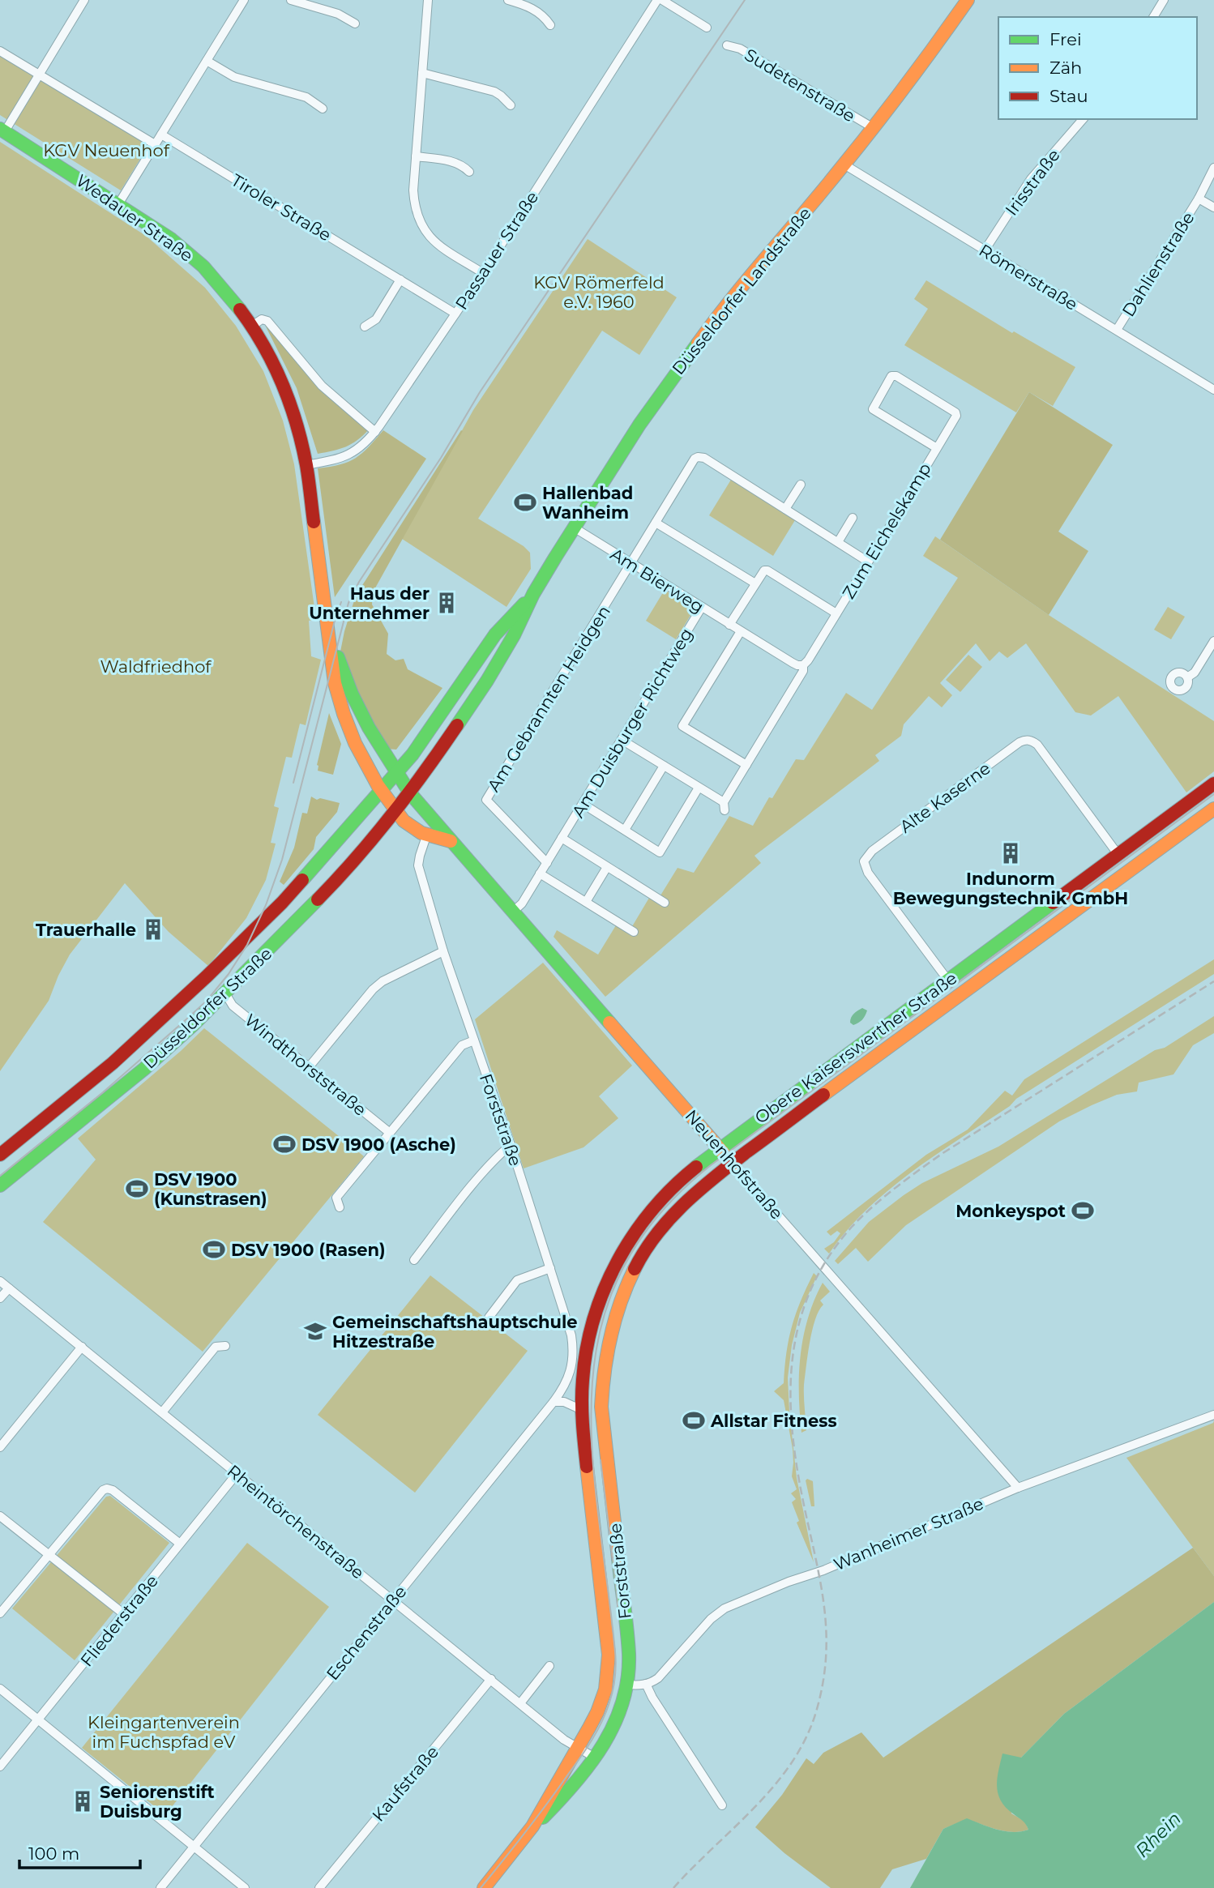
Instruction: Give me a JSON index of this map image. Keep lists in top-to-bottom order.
{
  "streets": {
    "street": [
      "Sudetenstraße",
      "Irisstraße",
      "Tiroler Straße",
      "Wedauer Straße",
      "Passauer Straße",
      "Dahlienstraße",
      "Römerstraße",
      "Düsseldorfer Landstraße",
      "Zum Eichelskamp",
      "Am Bierweg",
      "Am Gebrannten Heidgen",
      "Am Duisburger Richtweg",
      "Alte Kaserne",
      "Düsseldorfer Straße",
      "Obere Kaiserswerther Straße",
      "Windthorststraße",
      "Forststraße",
      "Neuenhofstraße",
      "Rheintörchenstraße",
      "Wanheimer Straße",
      "Fliederstraße",
      "Eschenstraße",
      "Kaufstraße"
    ]
  },
  "crossings": [
    ["Sudetenstraße", "Düsseldorfer Landstraße"],
    ["Irisstraße", "Römerstraße"],
    ["Tiroler Straße", "Passauer Straße"],
    ["Wedauer Straße", "Passauer Straße"],
    ["Wedauer Straße", "Düsseldorfer Landstraße"],
    ["Wedauer Straße", "Düsseldorfer Straße"],
    ["Wedauer Straße", "Neuenhofstraße"],
    ["Dahlienstraße", "Römerstraße"],
    ["Römerstraße", "Düsseldorfer Landstraße"],
    ["Düsseldorfer Landstraße", "Am Bierweg"],
    ["Düsseldorfer Landstraße", "Düsseldorfer Straße"],
    ["Düsseldorfer Landstraße", "Neuenhofstraße"],
    ["Zum Eichelskamp", "Am Bierweg"],
    ["Zum Eichelskamp", "Am Gebrannten Heidgen"],
    ["Zum Eichelskamp", "Am Duisburger Richtweg"],
    ["Am Bierweg", "Am Gebrannten Heidgen"],
    ["Am Bierweg", "Am Duisburger Richtweg"],
    ["Am Gebrannten Heidgen", "Am Duisburger Richtweg"],
    ["Am Duisburger Richtweg", "Neuenhofstraße"],
    ["Alte Kaserne", "Obere Kaiserswerther Straße"],
    ["Düsseldorfer Straße", "Windthorststraße"],
    ["Obere Kaiserswerther Straße", "Forststraße"],
    ["Obere Kaiserswerther Straße", "Neuenhofstraße"],
    ["Forststraße", "Rheintörchenstraße"],
    ["Forststraße", "Eschenstraße"],
    ["Neuenhofstraße", "Wanheimer Straße"],
    ["Rheintörchenstraße", "Fliederstraße"],
    ["Rheintörchenstraße", "Eschenstraße"],
    ["Rheintörchenstraße", "Kaufstraße"]
  ],
  "water": ["Rhein"],
  "parks": [
    "KGV Neuenhof",
    "KGV Römerfeld e.V. 1960",
    "Waldfriedhof",
    "Kleingartenverein im Fuchspfad eV"
  ],
  "places": {
    "sports": [
      "Hallenbad Wanheim",
      "DSV 1900 (Asche)",
      "DSV 1900 (Kunstrasen)",
      "Monkeyspot",
      "DSV 1900 (Rasen)",
      "Allstar Fitness"
    ],
    "building": [
      "Haus der Unternehmer",
      "Indunorm Bewegungstechnik GmbH",
      "Trauerhalle",
      "Seniorenstift Duisburg"
    ],
    "school or university": ["Gemeinschaftshauptschule Hitzestraße"]
  },
  "legend": ["Frei", "Zäh", "Stau"],
  "scale_bar": "100 m"
}
